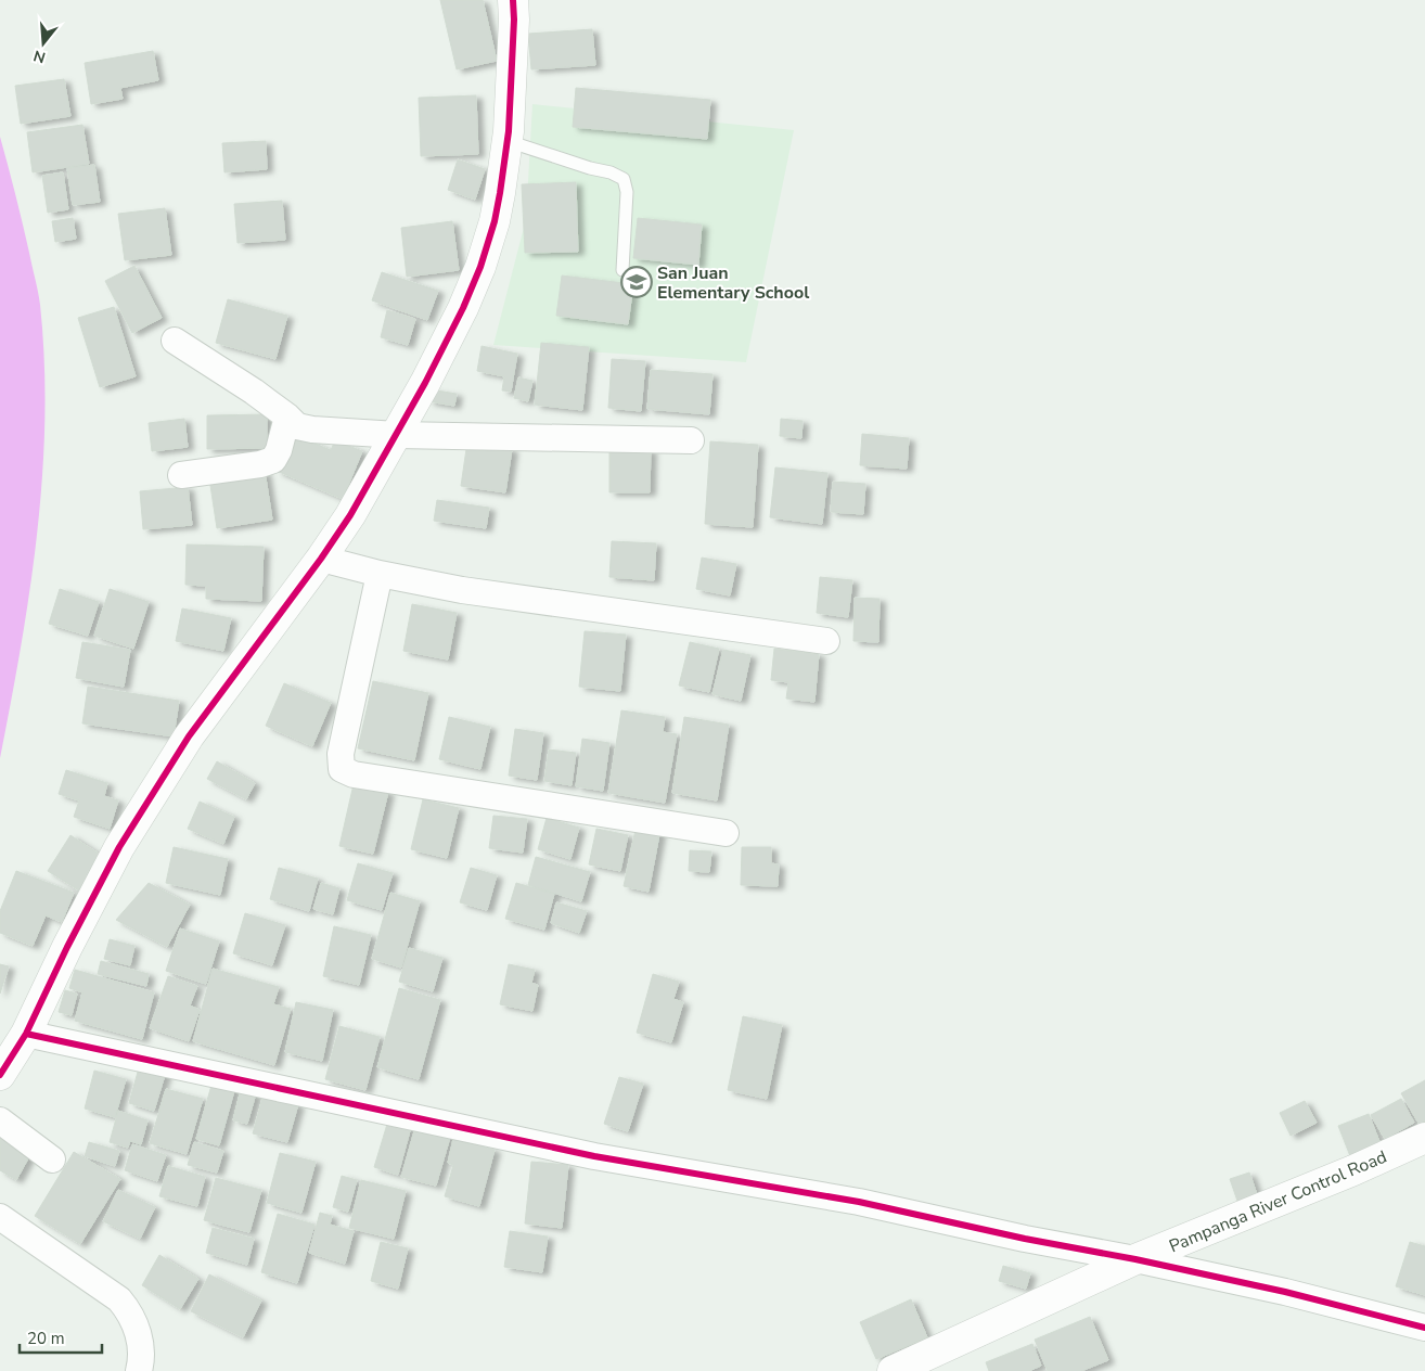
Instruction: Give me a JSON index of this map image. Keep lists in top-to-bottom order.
{
  "streets": {
    "street": ["Pampanga River Control Road"]
  },
  "places": {
    "school or university": ["San Juan Elementary School"]
  },
  "scale_bar": "20 m",
  "north": "bottom"
}
